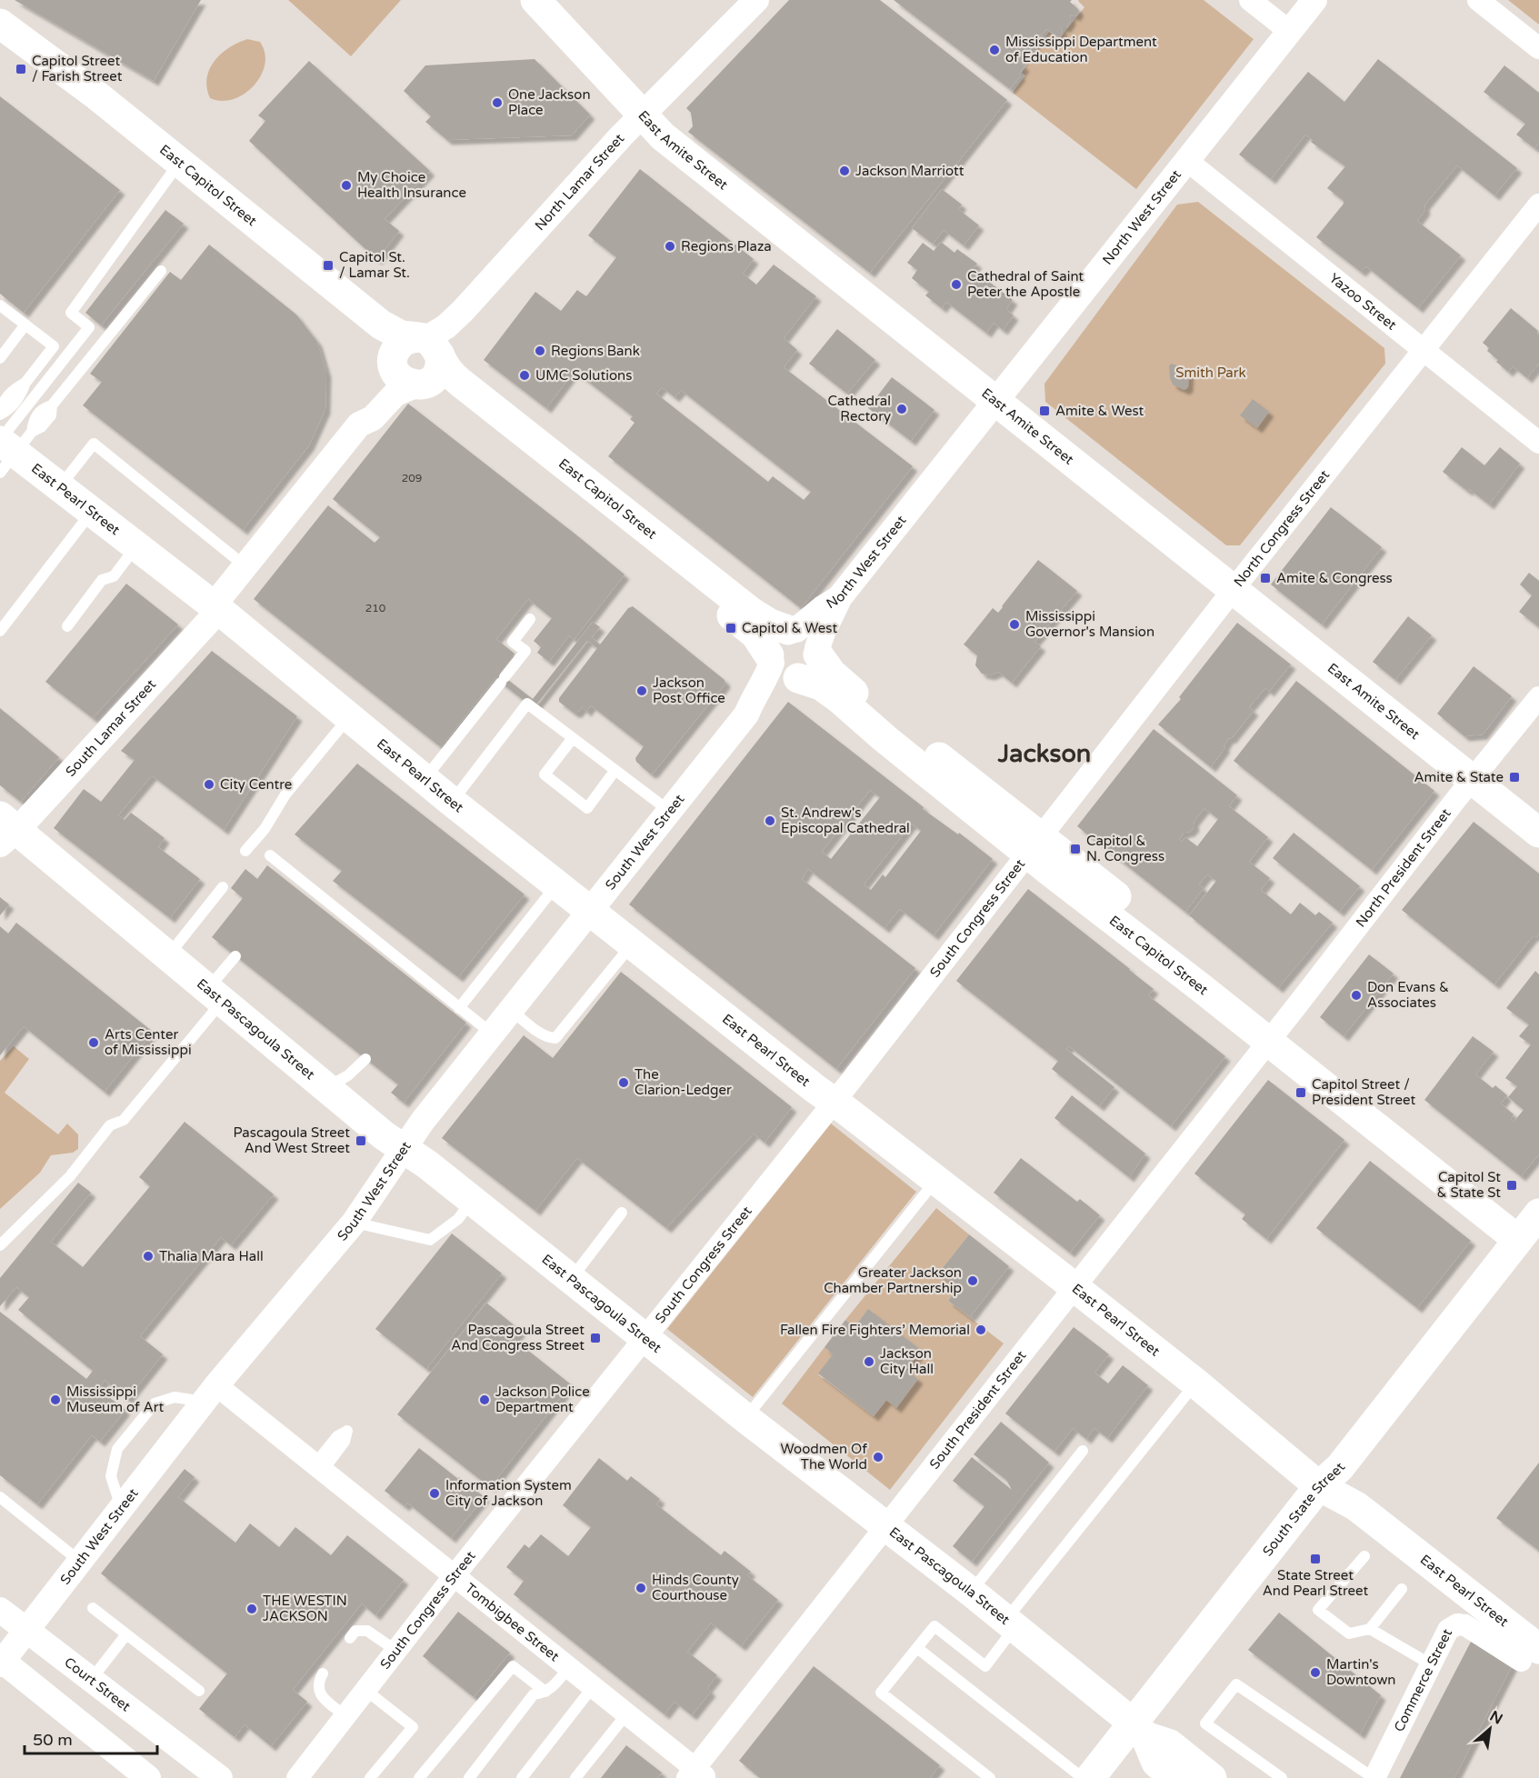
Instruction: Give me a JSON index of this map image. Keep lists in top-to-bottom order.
{
  "streets": {
    "main road": [
      "East Amite Street",
      "East Capitol Street",
      "East Pearl Street",
      "East Pascagoula Street",
      "South State Street"
    ],
    "street": [
      "North Lamar Street",
      "North West Street",
      "Yazoo Street",
      "North Congress Street",
      "South Lamar Street",
      "South West Street",
      "North President Street",
      "South Congress Street",
      "South President Street",
      "Tombigbee Street",
      "Commerce Street",
      "Court Street"
    ]
  },
  "crossings": [
    ["East Amite Street", "North Lamar Street"],
    ["East Amite Street", "North West Street"],
    ["East Amite Street", "North Congress Street"],
    ["East Amite Street", "North President Street"],
    ["North Lamar Street", "East Capitol Street"],
    ["North Lamar Street", "South Lamar Street"],
    ["East Capitol Street", "North West Street"],
    ["East Capitol Street", "North Congress Street"],
    ["East Capitol Street", "South Lamar Street"],
    ["East Capitol Street", "South West Street"],
    ["East Capitol Street", "North President Street"],
    ["East Capitol Street", "South Congress Street"],
    ["East Capitol Street", "South President Street"],
    ["East Capitol Street", "South State Street"],
    ["North West Street", "Yazoo Street"],
    ["Yazoo Street", "North Congress Street"],
    ["East Pearl Street", "South Lamar Street"],
    ["East Pearl Street", "South West Street"],
    ["East Pearl Street", "South Congress Street"],
    ["East Pearl Street", "South President Street"],
    ["East Pearl Street", "South State Street"],
    ["East Pearl Street", "Commerce Street"],
    ["North Congress Street", "South Congress Street"],
    ["South Lamar Street", "East Pascagoula Street"],
    ["South West Street", "East Pascagoula Street"],
    ["South West Street", "Tombigbee Street"],
    ["South West Street", "Court Street"],
    ["North President Street", "South President Street"],
    ["South Congress Street", "East Pascagoula Street"],
    ["South Congress Street", "Tombigbee Street"],
    ["East Pascagoula Street", "South President Street"],
    ["East Pascagoula Street", "South State Street"],
    ["South President Street", "Tombigbee Street"]
  ],
  "districts": ["Jackson"],
  "parks": ["Smith Park"],
  "places": {
    "other": [
      "Mississippi Department of Education",
      "One Jackson Place",
      "Jackson Marriott",
      "My Choice Health Insurance",
      "Regions Plaza",
      "Cathedral of Saint Peter the Apostle",
      "Regions Bank",
      "UMC Solutions",
      "Cathedral Rectory",
      "Mississippi Governor's Mansion",
      "Jackson Post Office",
      "City Centre",
      "St. Andrew's Episcopal Cathedral",
      "Don Evans & Associates",
      "Arts Center of Mississippi",
      "The Clarion-Ledger",
      "Thalia Mara Hall",
      "Greater Jackson Chamber Partnership",
      "Fallen Fire Fighters’ Memorial",
      "Jackson City Hall",
      "Mississippi Museum of Art",
      "Jackson Police Department",
      "Woodmen Of The World",
      "Information System City of Jackson",
      "Hinds County Courthouse",
      "THE WESTIN JACKSON",
      "Martin's Downtown"
    ],
    "transit": [
      "Capitol Street / Farish Street",
      "Capitol St. / Lamar St.",
      "Amite & West",
      "Amite & Congress",
      "Capitol & West",
      "Amite & State",
      "Capitol & N. Congress",
      "Capitol Street / President Street",
      "Pascagoula Street And West Street",
      "Capitol St & State St",
      "Pascagoula Street And Congress Street",
      "State Street And Pearl Street"
    ]
  },
  "house_numbers": ["209", "210"],
  "scale_bar": "50 m",
  "north": "top right"
}
